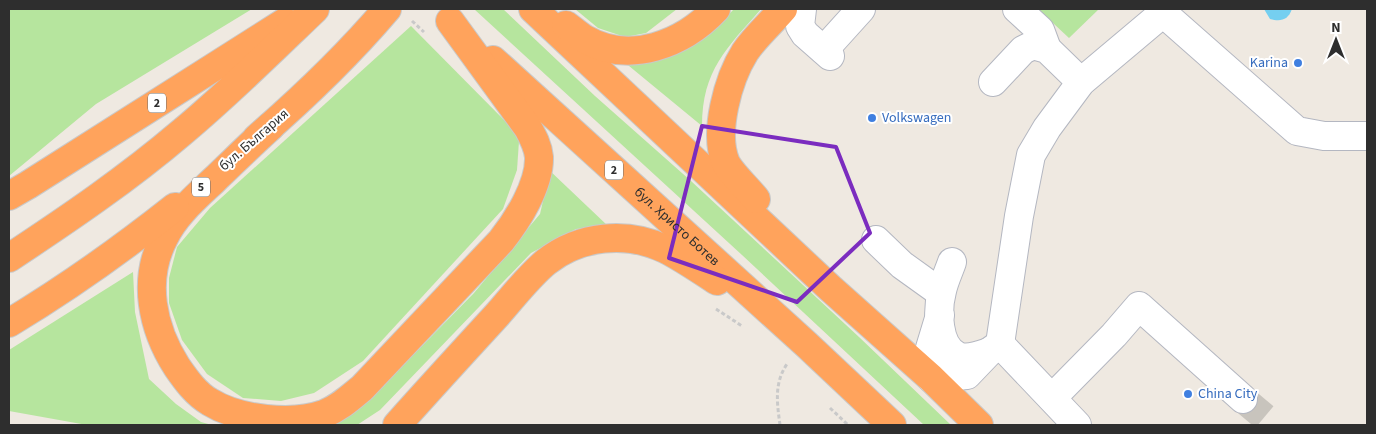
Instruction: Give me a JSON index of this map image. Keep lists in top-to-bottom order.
{
  "streets": {
    "highway": [
      "2",
      "бул. България",
      "5",
      "бул. Христо Ботев"
    ]
  },
  "places": ["Karina", "Volkswagen", "China City"],
  "north": "top"
}
